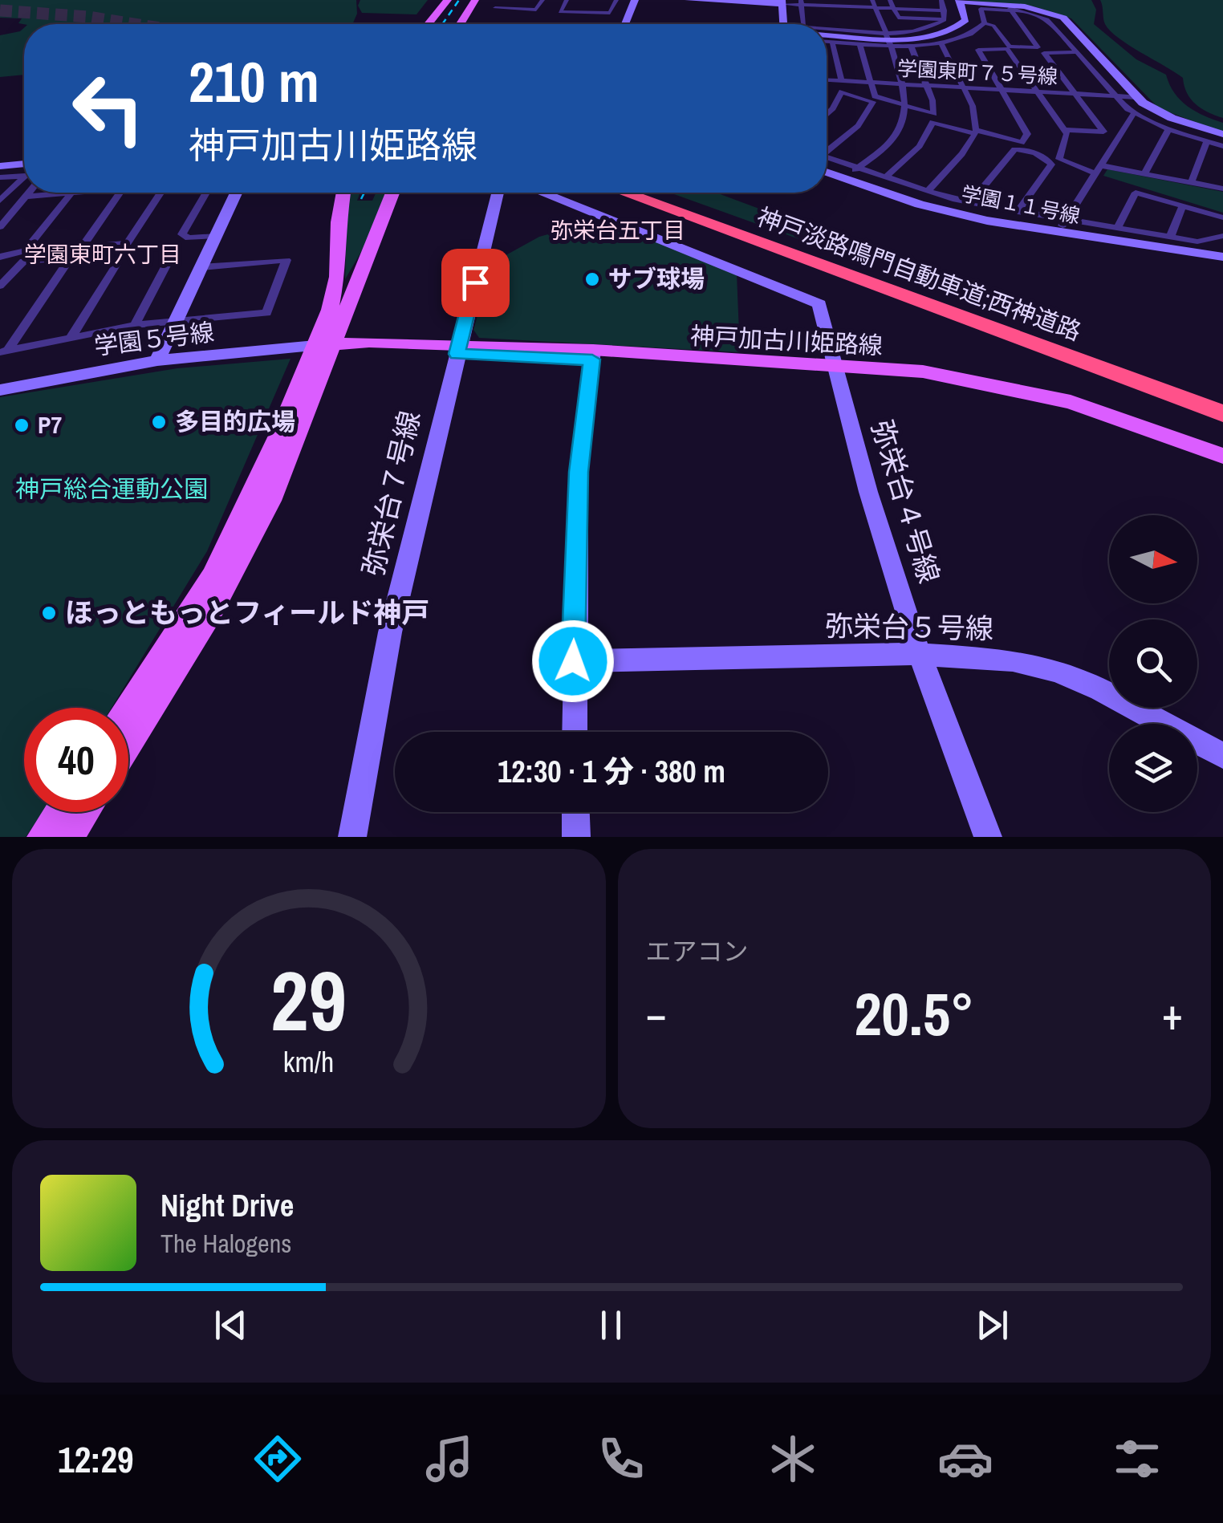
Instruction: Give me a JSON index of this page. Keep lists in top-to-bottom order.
{
  "streets": {
    "highway": ["神戸淡路鳴門自動車道;西神道路"],
    "main road": ["神戸加古川姫路線"],
    "street": [
      "学園東町７５号線",
      "学園１１号線",
      "学園５号線",
      "弥栄台７号線",
      "弥栄台４号線",
      "弥栄台５号線"
    ]
  },
  "crossings": [
    ["学園５号線", "神戸加古川姫路線"],
    ["神戸加古川姫路線", "弥栄台７号線"],
    ["神戸加古川姫路線", "弥栄台４号線"],
    ["弥栄台４号線", "弥栄台５号線"]
  ],
  "districts": ["弥栄台五丁目", "学園東町六丁目"],
  "parks": ["神戸総合運動公園"],
  "places": [
    "サブ球場",
    "多目的広場",
    "P7",
    "ほっともっとフィールド神戸"
  ],
  "north": "right",
  "page": {
    "turn": ["210 m", "神戸加古川姫路線"],
    "limit": "40",
    "trip": "12:30 · 1 分 · 380 m",
    "tile": "エアコン",
    "heat": ["−", "20.5°", "+"],
    "song": ["Night Drive", "The Halogens"],
    "tabs": "12:29",
    "gauge": ["29", "km/h"]
  }
}
